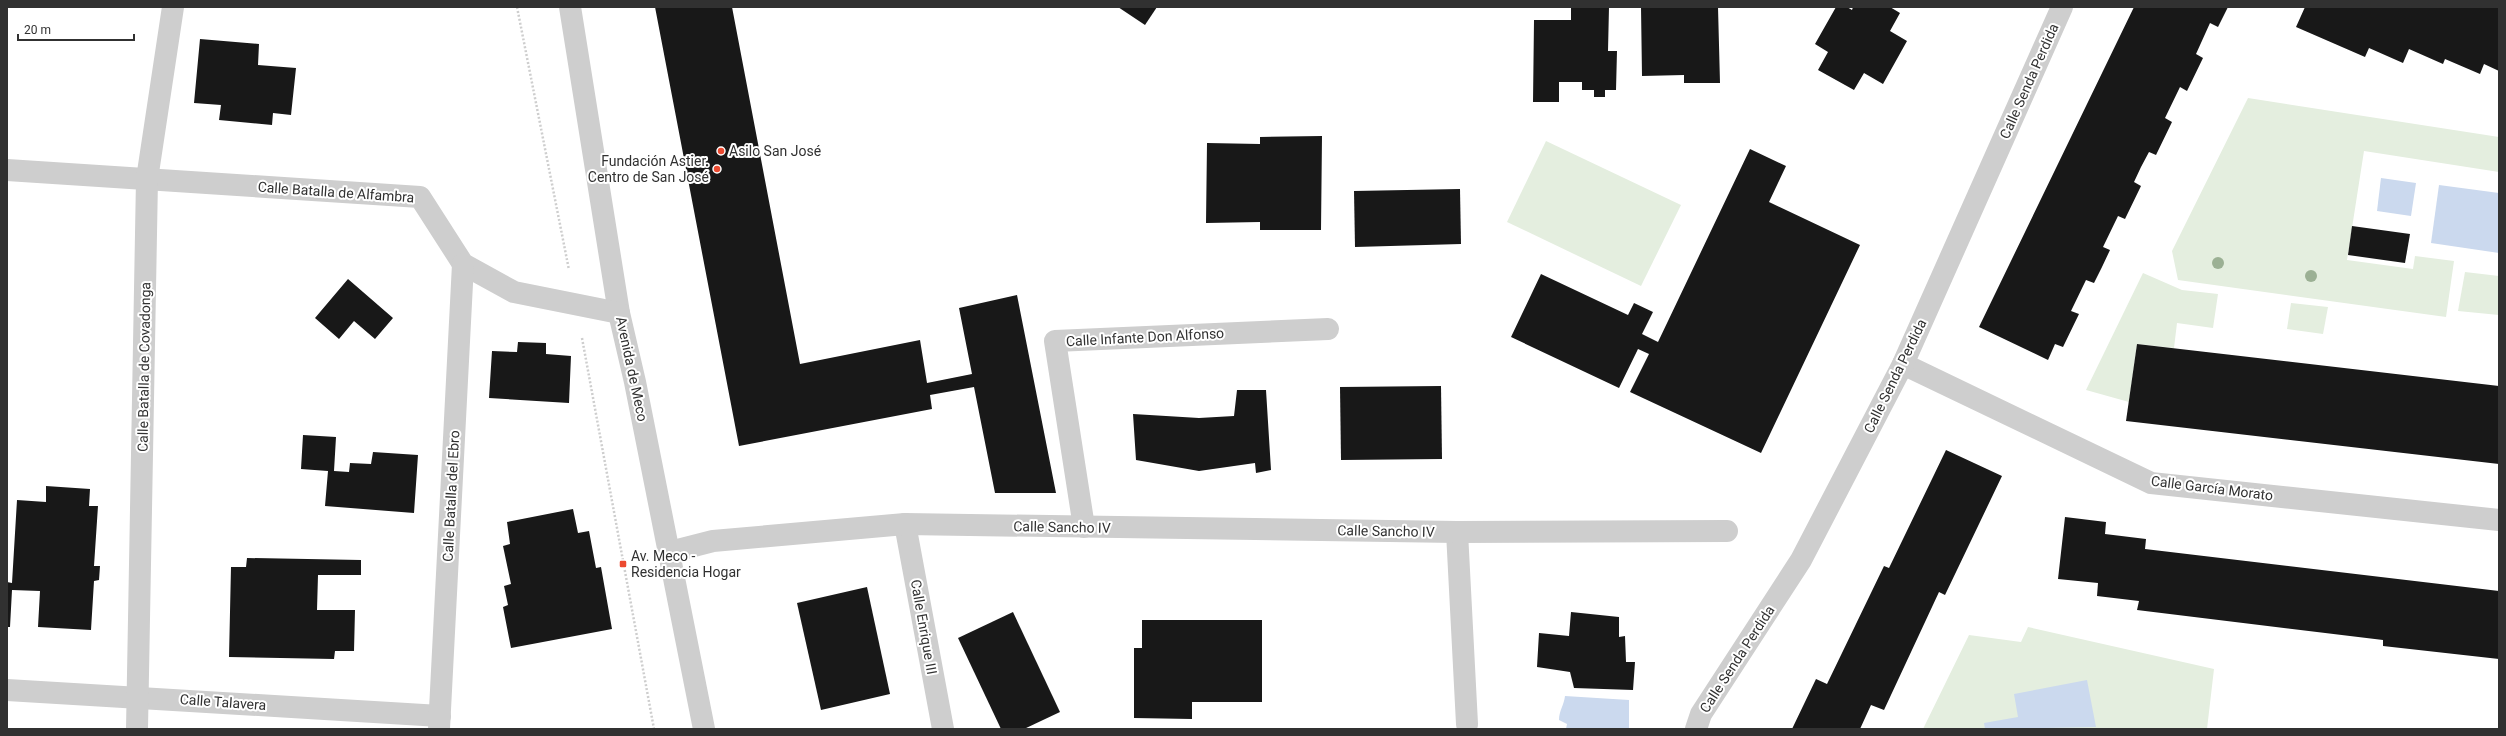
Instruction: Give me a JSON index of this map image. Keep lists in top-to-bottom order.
{
  "streets": {
    "street": [
      "Calle Senda Perdida",
      "Calle Batalla de Alfambra",
      "Calle Infante Don Alfonso",
      "Calle Batalla de Covadonga",
      "Avenida de Meco",
      "Calle García Morato",
      "Calle Batalla del Ebro",
      "Calle Sancho IV",
      "Calle Enrique III",
      "Calle Talavera"
    ]
  },
  "crossings": [
    ["Calle Senda Perdida", "Calle García Morato"],
    ["Calle Batalla de Alfambra", "Calle Batalla de Covadonga"],
    ["Calle Batalla de Alfambra", "Avenida de Meco"],
    ["Calle Batalla de Alfambra", "Calle Batalla del Ebro"],
    ["Calle Infante Don Alfonso", "Calle Sancho IV"],
    ["Calle Batalla de Covadonga", "Calle Talavera"],
    ["Avenida de Meco", "Calle Sancho IV"],
    ["Calle Batalla del Ebro", "Calle Talavera"],
    ["Calle Sancho IV", "Calle Enrique III"]
  ],
  "places": {
    "other": ["Asilo San José", "Fundación Astier. Centro de San José"],
    "transit": ["Av. Meco - Residencia Hogar"]
  },
  "scale_bar": "20 m"
}
